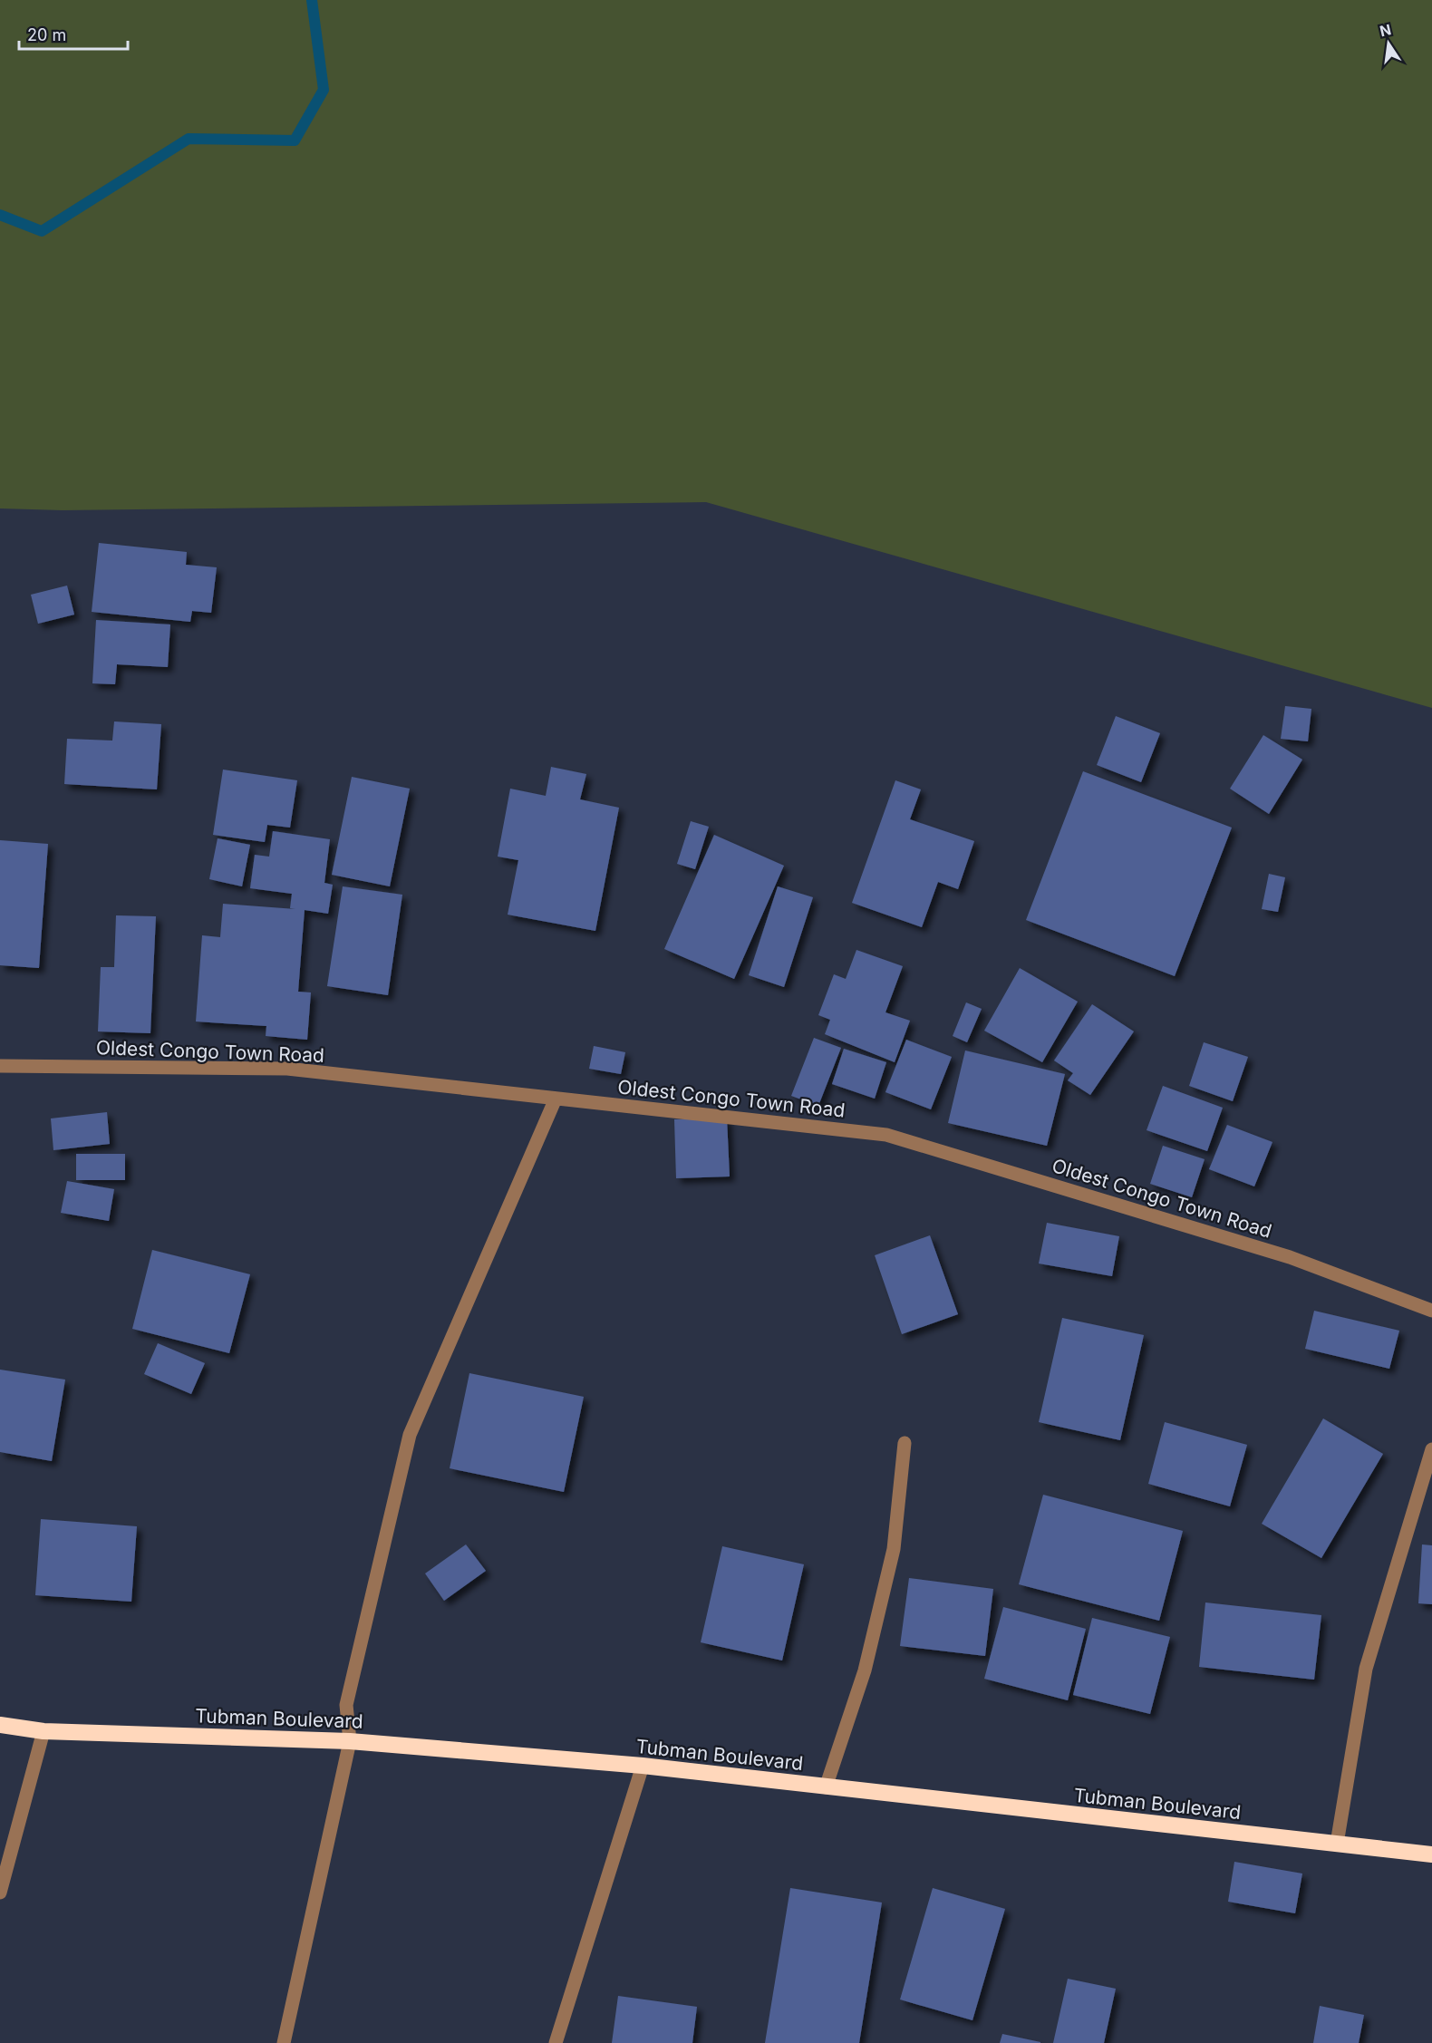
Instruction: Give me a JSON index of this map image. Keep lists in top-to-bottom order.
{
  "streets": {
    "highway": ["Tubman Boulevard"],
    "street": ["Oldest Congo Town Road"]
  },
  "scale_bar": "20 m",
  "north": "top"
}
